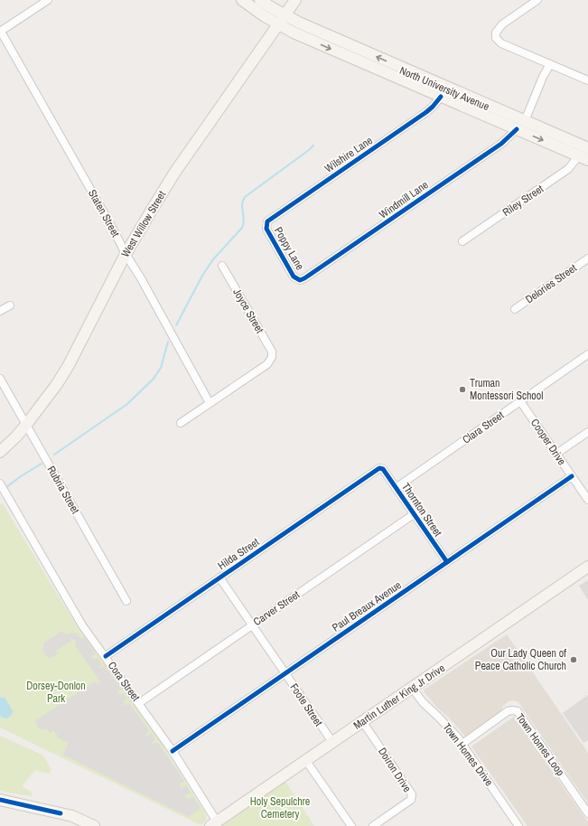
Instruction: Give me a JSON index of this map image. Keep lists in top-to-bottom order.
{
  "streets": {
    "main road": ["North University Avenue", "West Willow Street", "Martin Luther King Jr Drive"],
    "street": [
      "Wilshire Lane",
      "Windmill Lane",
      "Riley Street",
      "Staten Street",
      "Poppy Lane",
      "Delories Street",
      "Joyce Street",
      "Clara Street",
      "Cooper Drive",
      "Rubria Street",
      "Thornton Street",
      "Hilda Street",
      "Paul Breaux Avenue",
      "Carver Street",
      "Cora Street",
      "Foote Street",
      "Town Homes Loop",
      "Town Homes Drive",
      "Doiron Drive"
    ]
  },
  "crossings": [
    ["North University Avenue", "Wilshire Lane"],
    ["North University Avenue", "Windmill Lane"],
    ["North University Avenue", "Riley Street"],
    ["North University Avenue", "West Willow Street"],
    ["Wilshire Lane", "Poppy Lane"],
    ["Windmill Lane", "Poppy Lane"],
    ["Staten Street", "West Willow Street"],
    ["Staten Street", "Joyce Street"],
    ["West Willow Street", "Rubria Street"],
    ["Clara Street", "Cooper Drive"],
    ["Clara Street", "Thornton Street"],
    ["Cooper Drive", "Paul Breaux Avenue"],
    ["Thornton Street", "Hilda Street"],
    ["Thornton Street", "Paul Breaux Avenue"],
    ["Thornton Street", "Carver Street"],
    ["Hilda Street", "Cora Street"],
    ["Hilda Street", "Foote Street"],
    ["Paul Breaux Avenue", "Cora Street"],
    ["Paul Breaux Avenue", "Foote Street"],
    ["Carver Street", "Cora Street"],
    ["Carver Street", "Foote Street"],
    ["Cora Street", "Martin Luther King Jr Drive"],
    ["Martin Luther King Jr Drive", "Foote Street"],
    ["Martin Luther King Jr Drive", "Town Homes Drive"],
    ["Martin Luther King Jr Drive", "Doiron Drive"],
    ["Town Homes Loop", "Town Homes Drive"]
  ],
  "parks": ["Dorsey-Donlon Park", "Holy Sepulchre Cemetery"],
  "places": ["Truman Montessori School", "Our Lady Queen of Peace Catholic Church"]
}
